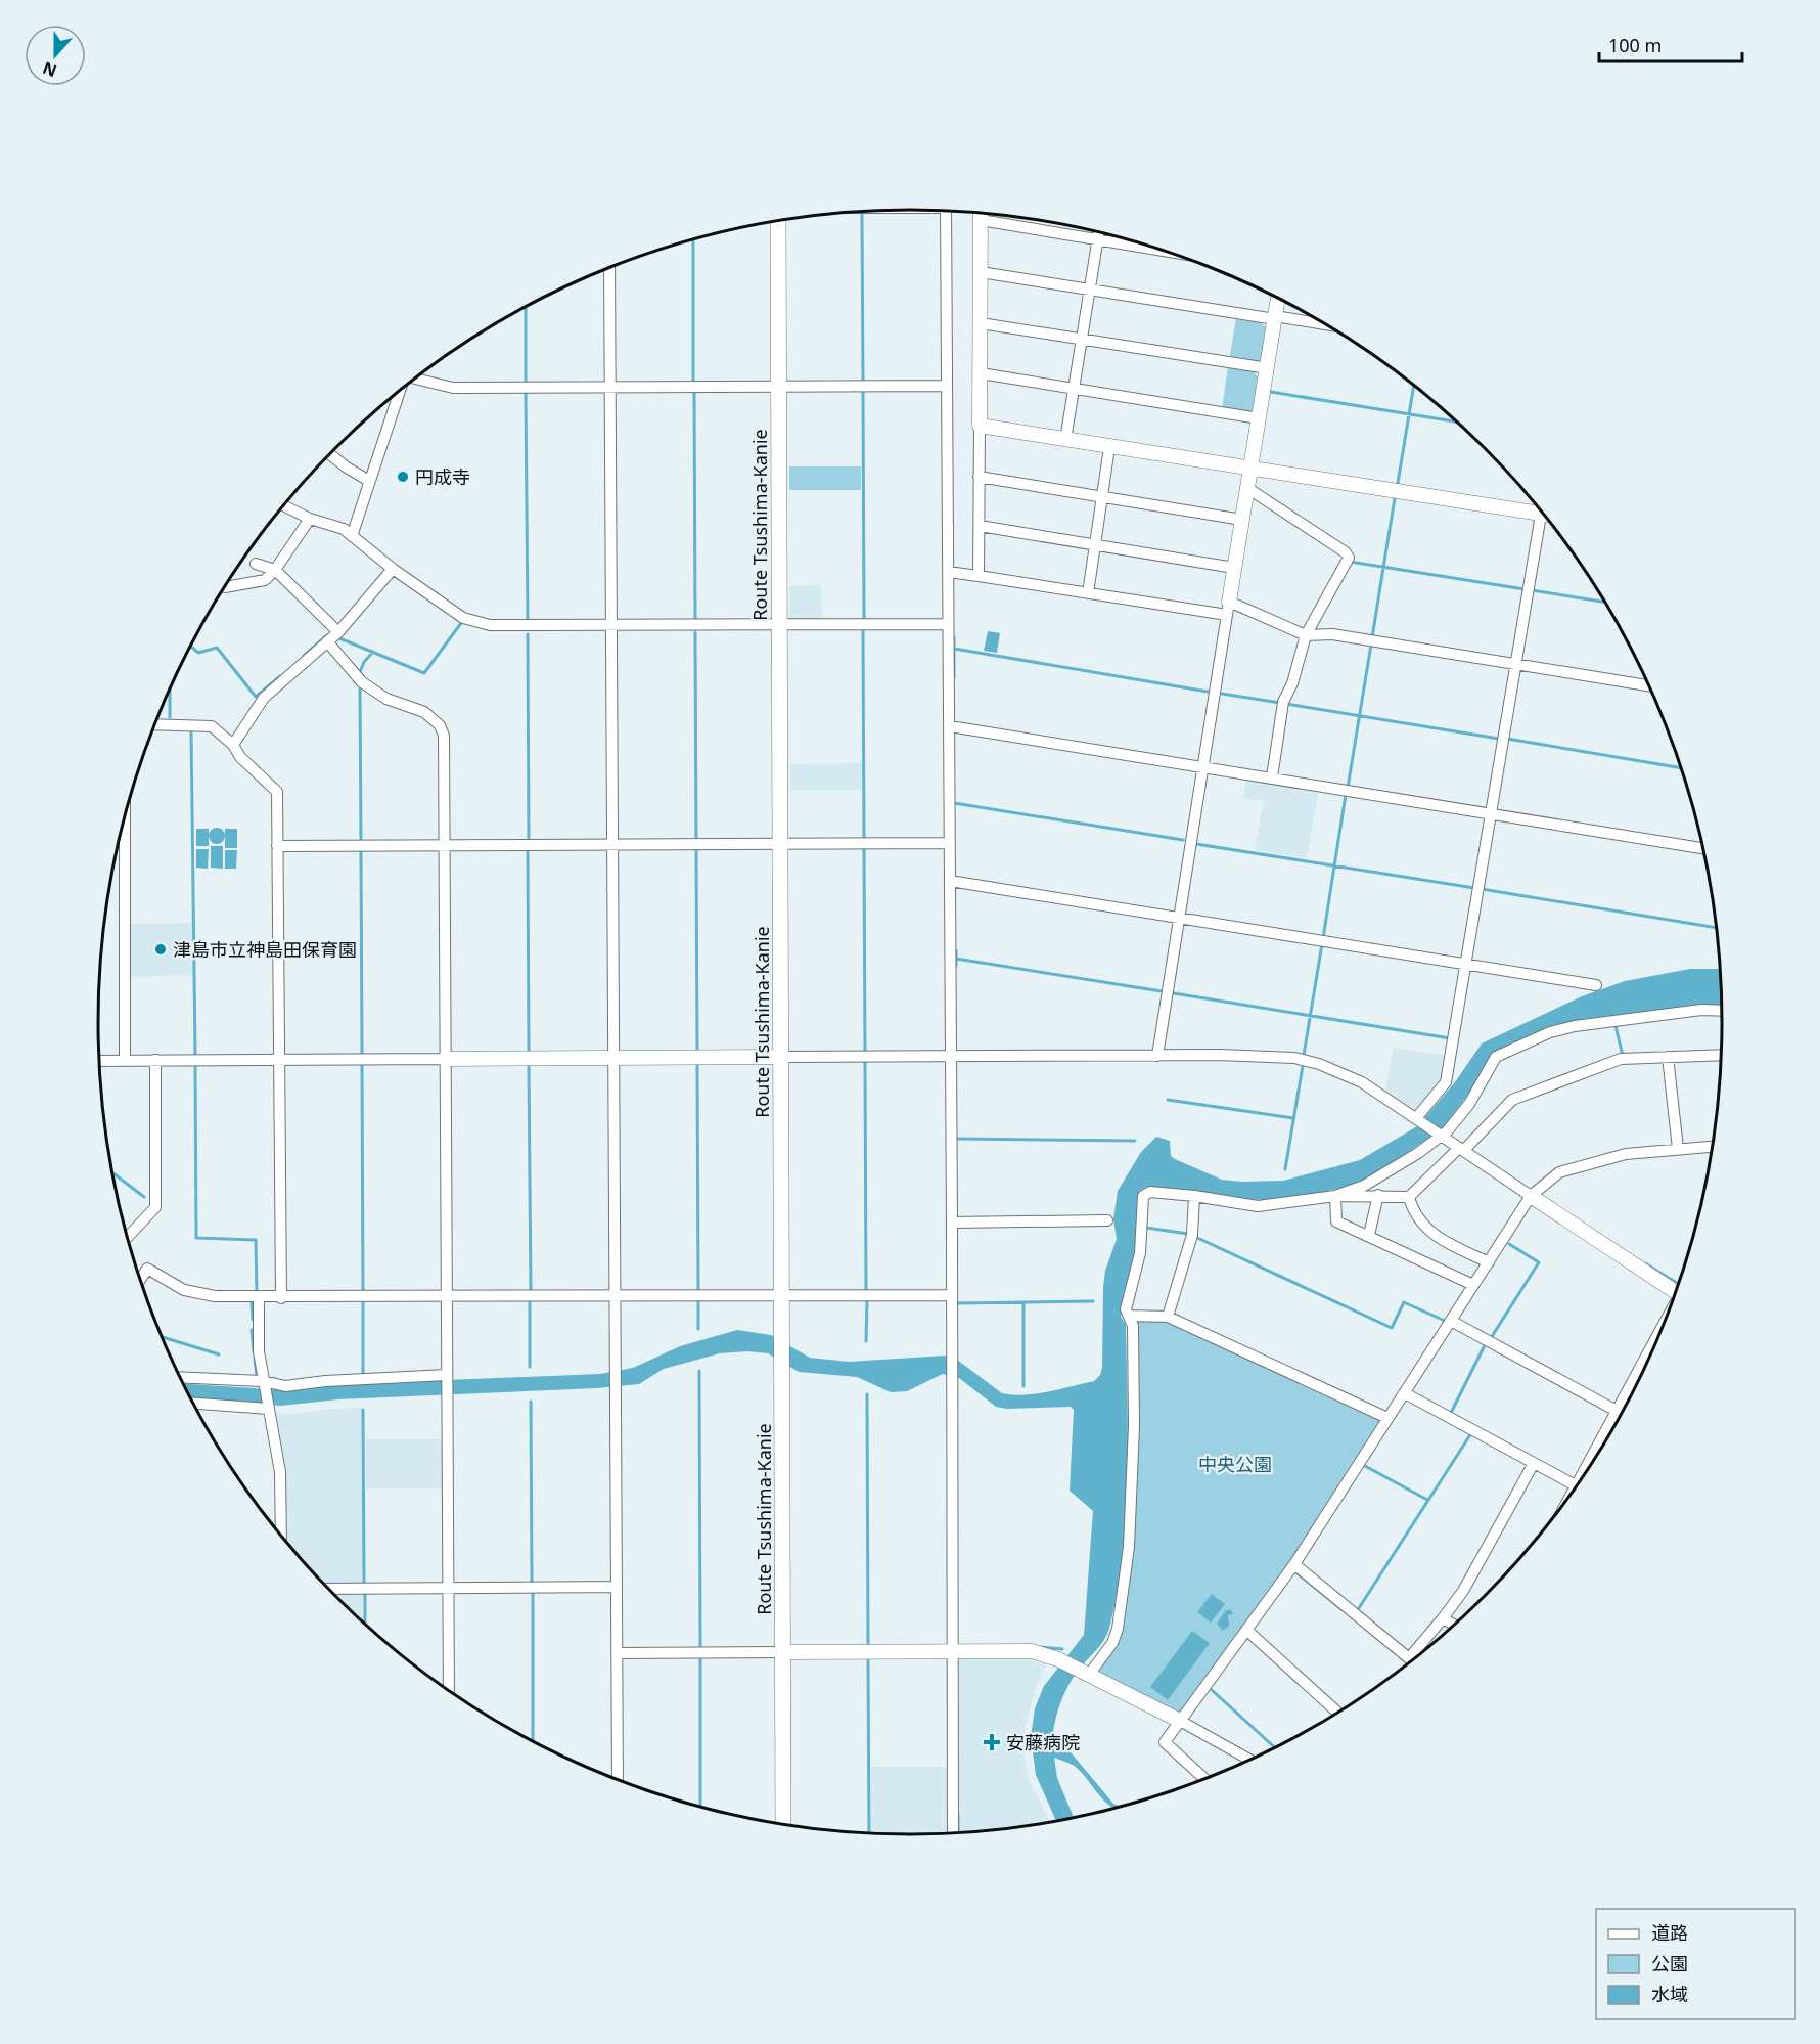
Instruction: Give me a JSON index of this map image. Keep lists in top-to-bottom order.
{
  "streets": {
    "main road": ["Route Tsushima-Kanie"]
  },
  "parks": ["中央公園"],
  "places": {
    "other": ["円成寺", "津島市立神島田保育園"],
    "health": ["安藤病院"]
  },
  "legend": ["道路", "公園", "水域"],
  "scale_bar": "100 m",
  "north": "bottom"
}
